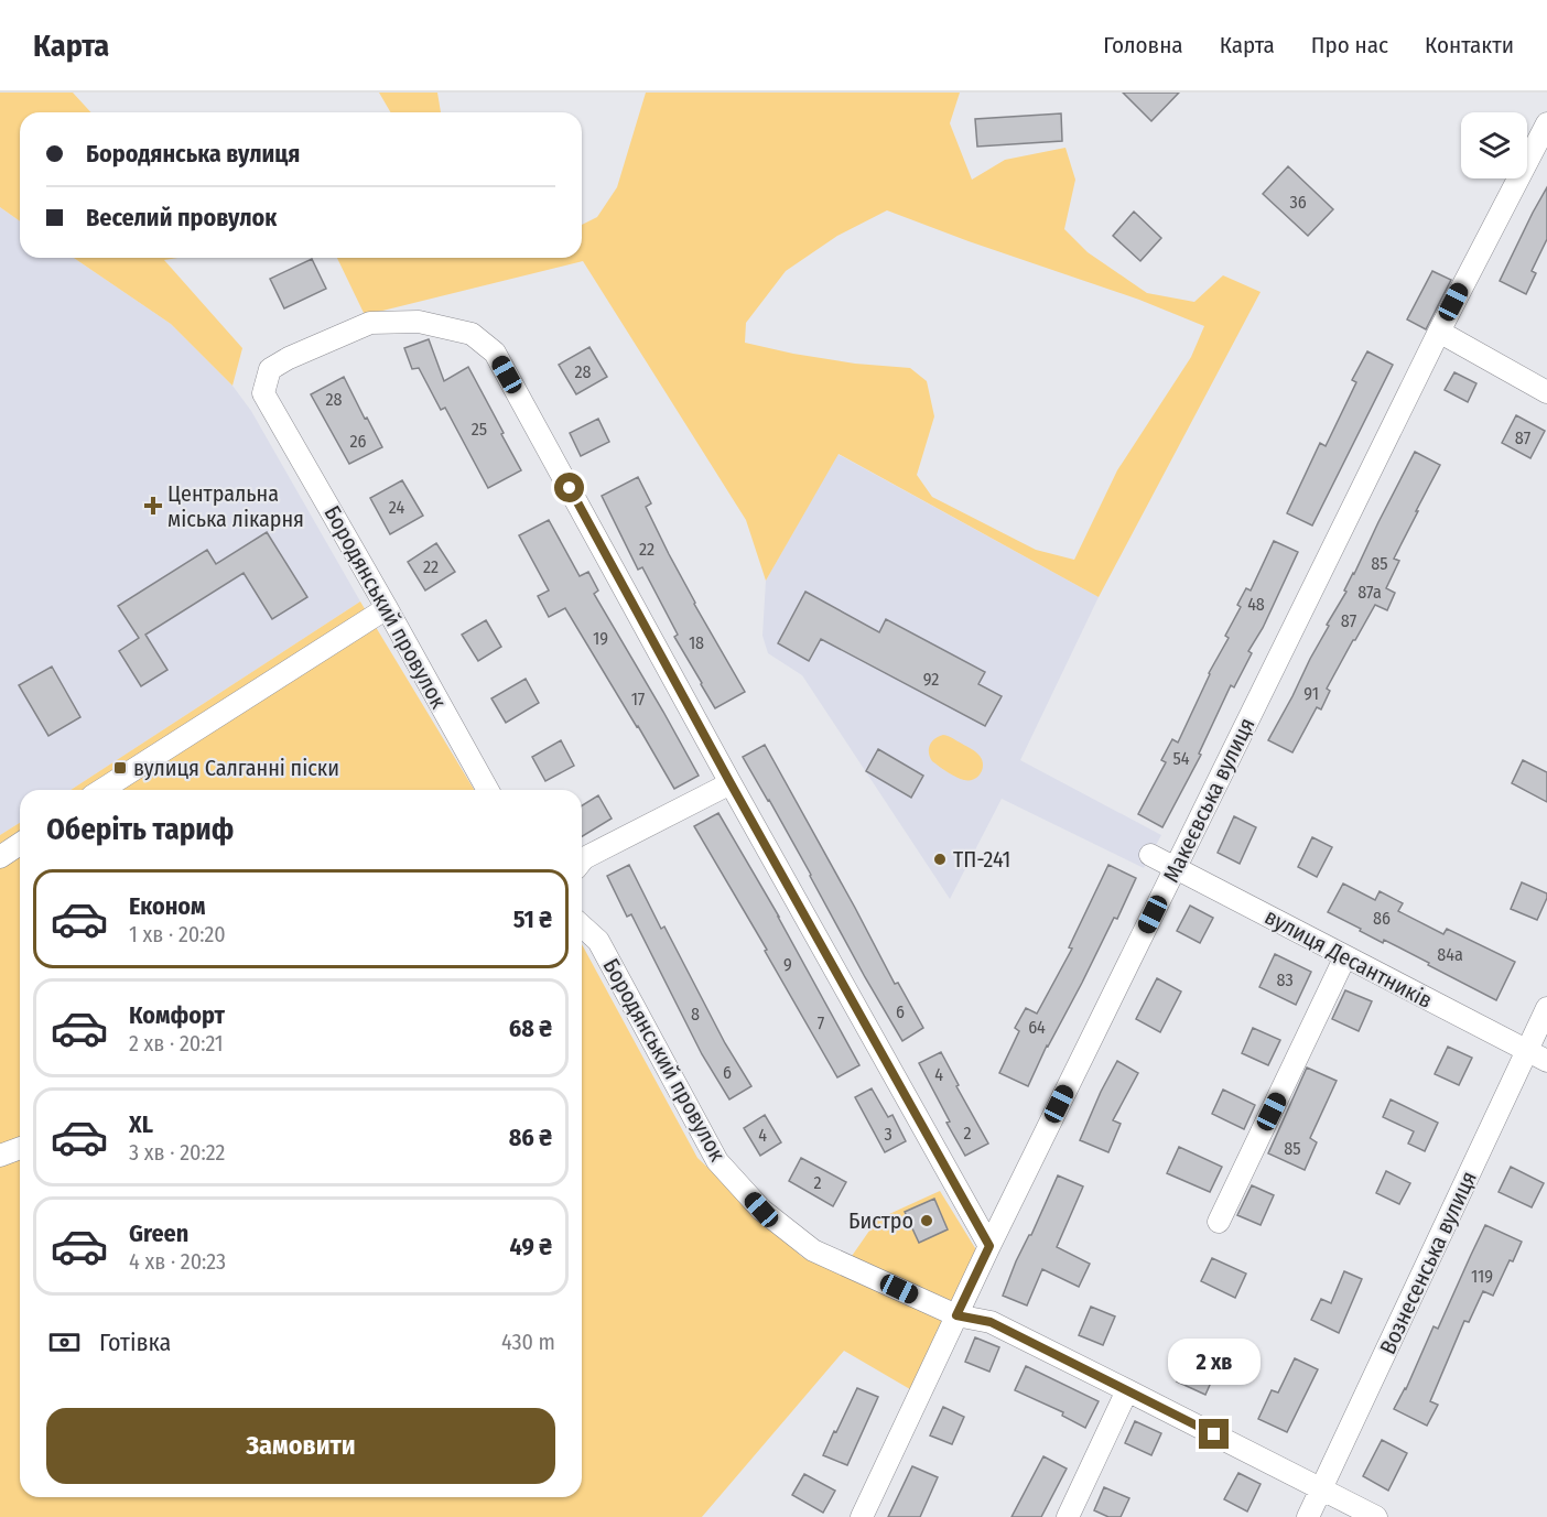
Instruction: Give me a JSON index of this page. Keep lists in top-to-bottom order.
{
  "streets": {
    "street": [
      "Бородянський провулок",
      "Макеєвська вулиця",
      "вулиця Десантників",
      "Вознесенська вулиця"
    ]
  },
  "crossings": [
    ["Бородянський провулок", "Макеєвська вулиця"],
    ["Бородянський провулок", "Вознесенська вулиця"],
    ["Макеєвська вулиця", "вулиця Десантників"],
    ["вулиця Десантників", "Вознесенська вулиця"]
  ],
  "places": {
    "health": ["Центральна міська лікарня"],
    "transit": ["вулиця Салганні піски"],
    "other": ["ТП-241", "Бистро"]
  },
  "house_numbers": [
    "36",
    "28",
    "28",
    "25",
    "87",
    "26",
    "24",
    "22",
    "85",
    "22",
    "87а",
    "48",
    "87",
    "19",
    "18",
    "92",
    "91",
    "17",
    "54",
    "86",
    "84а",
    "9",
    "83",
    "6",
    "8",
    "7",
    "64",
    "6",
    "4",
    "2",
    "3",
    "4",
    "85",
    "2",
    "119"
  ],
  "page": {
    "header": "Карта",
    "nav": [
      "Головна",
      "Карта",
      "Про нас",
      "Контакти"
    ],
    "banner": ["Бородянська вулиця", "Веселий провулок"],
    "heading": "Оберіть тариф",
    "list": [
      {
        "name": "Економ",
        "note": "1 хв · 20:20",
        "value": "51 ₴"
      },
      {
        "name": "Комфорт",
        "note": "2 хв · 20:21",
        "value": "68 ₴"
      },
      {
        "name": "XL",
        "note": "3 хв · 20:22",
        "value": "86 ₴"
      },
      {
        "name": "Green",
        "note": "4 хв · 20:23",
        "value": "49 ₴"
      }
    ],
    "pay": ["Готівка", "430 m"],
    "bubble": "2 хв",
    "buttons": "Замовити"
  }
}
